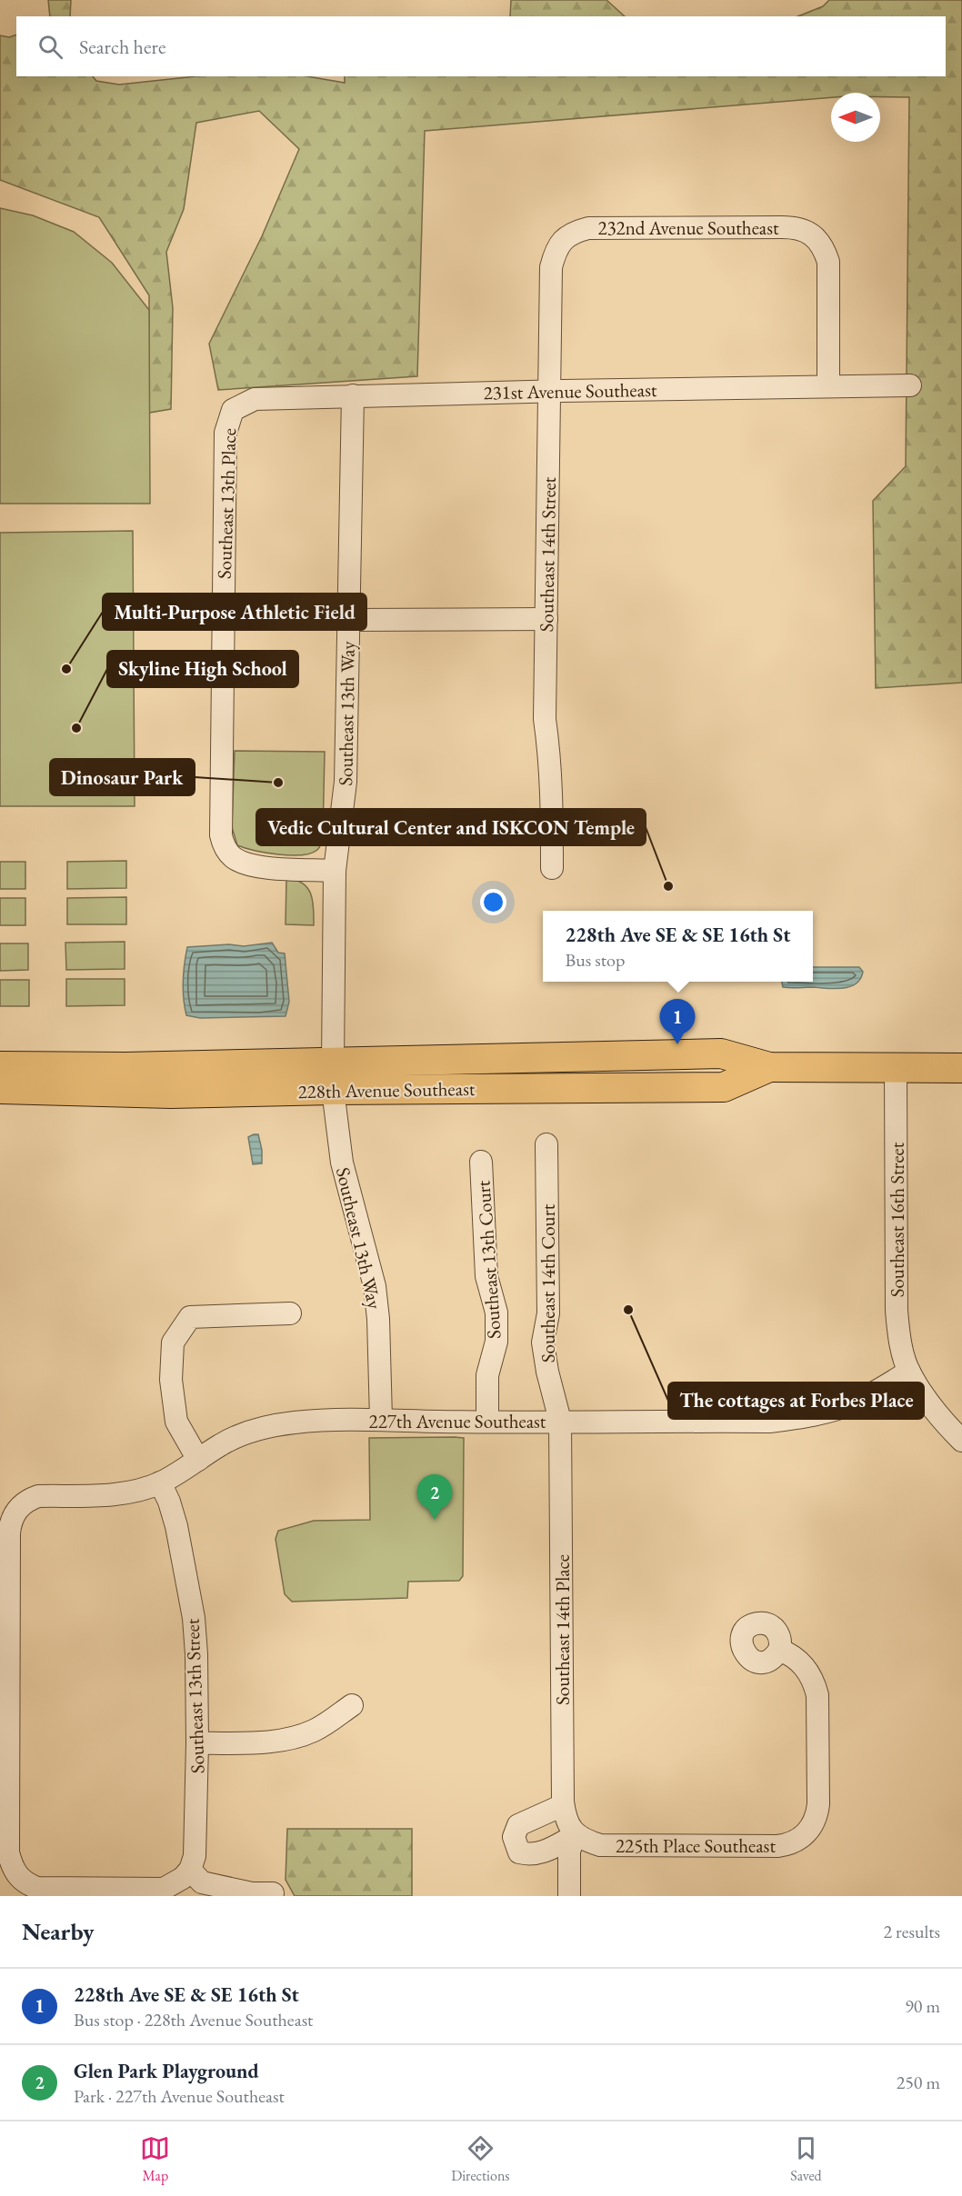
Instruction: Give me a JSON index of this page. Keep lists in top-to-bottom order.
{
  "streets": {
    "main road": ["228th Avenue Southeast"],
    "street": [
      "232nd Avenue Southeast",
      "231st Avenue Southeast",
      "Southeast 13th Place",
      "Southeast 14th Street",
      "Southeast 13th Way",
      "Southeast 16th Street",
      "Southeast 13th Court",
      "Southeast 14th Court",
      "227th Avenue Southeast",
      "Southeast 14th Place",
      "Southeast 13th Street",
      "225th Place Southeast"
    ]
  },
  "crossings": [
    ["232nd Avenue Southeast", "231st Avenue Southeast"],
    ["232nd Avenue Southeast", "Southeast 14th Street"],
    ["231st Avenue Southeast", "Southeast 13th Place"],
    ["231st Avenue Southeast", "Southeast 14th Street"],
    ["231st Avenue Southeast", "Southeast 13th Way"],
    ["Southeast 13th Place", "Southeast 13th Way"],
    ["Southeast 13th Way", "228th Avenue Southeast"],
    ["Southeast 13th Way", "227th Avenue Southeast"],
    ["228th Avenue Southeast", "Southeast 16th Street"],
    ["Southeast 16th Street", "227th Avenue Southeast"],
    ["Southeast 13th Court", "227th Avenue Southeast"],
    ["Southeast 14th Court", "227th Avenue Southeast"],
    ["Southeast 14th Court", "Southeast 14th Place"],
    ["227th Avenue Southeast", "Southeast 14th Place"],
    ["227th Avenue Southeast", "Southeast 13th Street"],
    ["Southeast 14th Place", "225th Place Southeast"]
  ],
  "places": [
    "Multi-Purpose Athletic Field",
    "Skyline High School",
    "Dinosaur Park",
    "Vedic Cultural Center and ISKCON Temple",
    "The cottages at Forbes Place"
  ],
  "north": "left",
  "page": {
    "search": "Search here",
    "popup": ["228th Ave SE & SE 16th St", "Bus stop"],
    "pins": ["1", "2"],
    "heading": ["Nearby", "2 results"],
    "list": [
      {
        "mark": "1",
        "name": "228th Ave SE & SE 16th St",
        "note": "Bus stop · 228th Avenue Southeast",
        "value": "90 m"
      },
      {
        "mark": "2",
        "name": "Glen Park Playground",
        "note": "Park · 227th Avenue Southeast",
        "value": "250 m"
      }
    ],
    "nav": ["Map", "Directions", "Saved"]
  }
}
